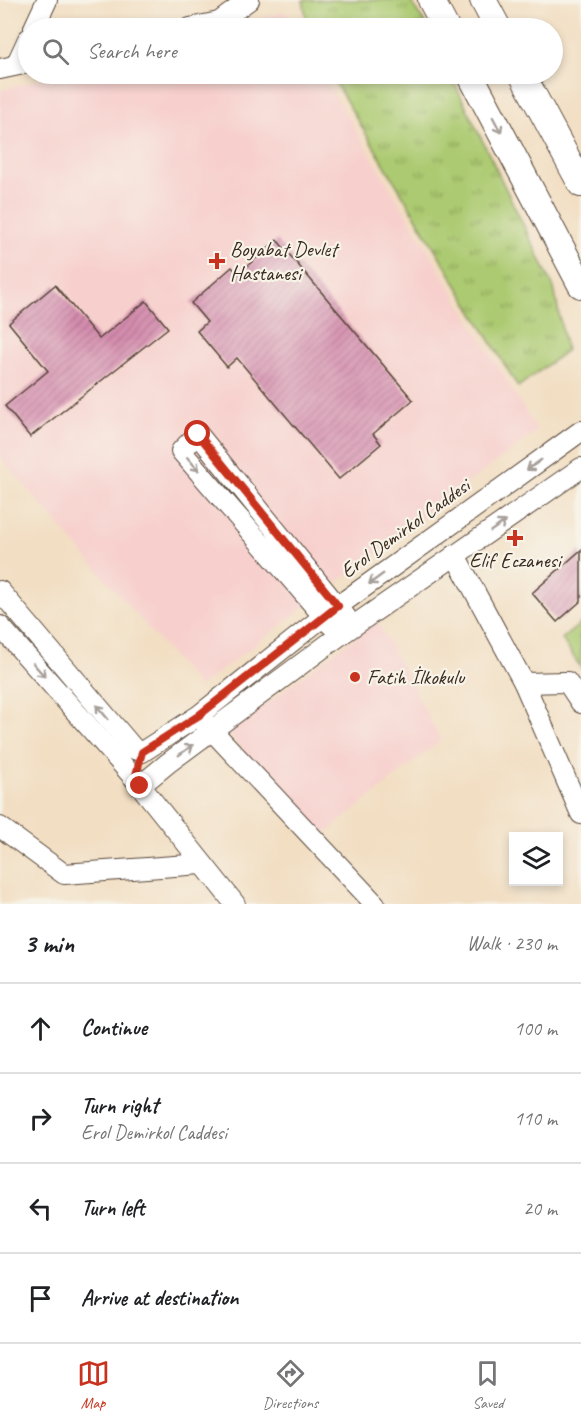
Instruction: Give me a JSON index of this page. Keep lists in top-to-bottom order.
{
  "streets": {
    "street": ["Erol Demirkol Caddesi"]
  },
  "places": {
    "health": ["Boyabat Devlet Hastanesi", "Elif Eczanesi"],
    "other": ["Fatih İlkokulu"]
  },
  "page": {
    "search": "Search here",
    "heading": ["3 min", "Walk · 230 m"],
    "list": [
      ["Continue", "100 m"],
      ["Turn right", "Erol Demirkol Caddesi", "110 m"],
      ["Turn left", "20 m"],
      "Arrive at destination"
    ],
    "nav": ["Map", "Directions", "Saved"]
  }
}
